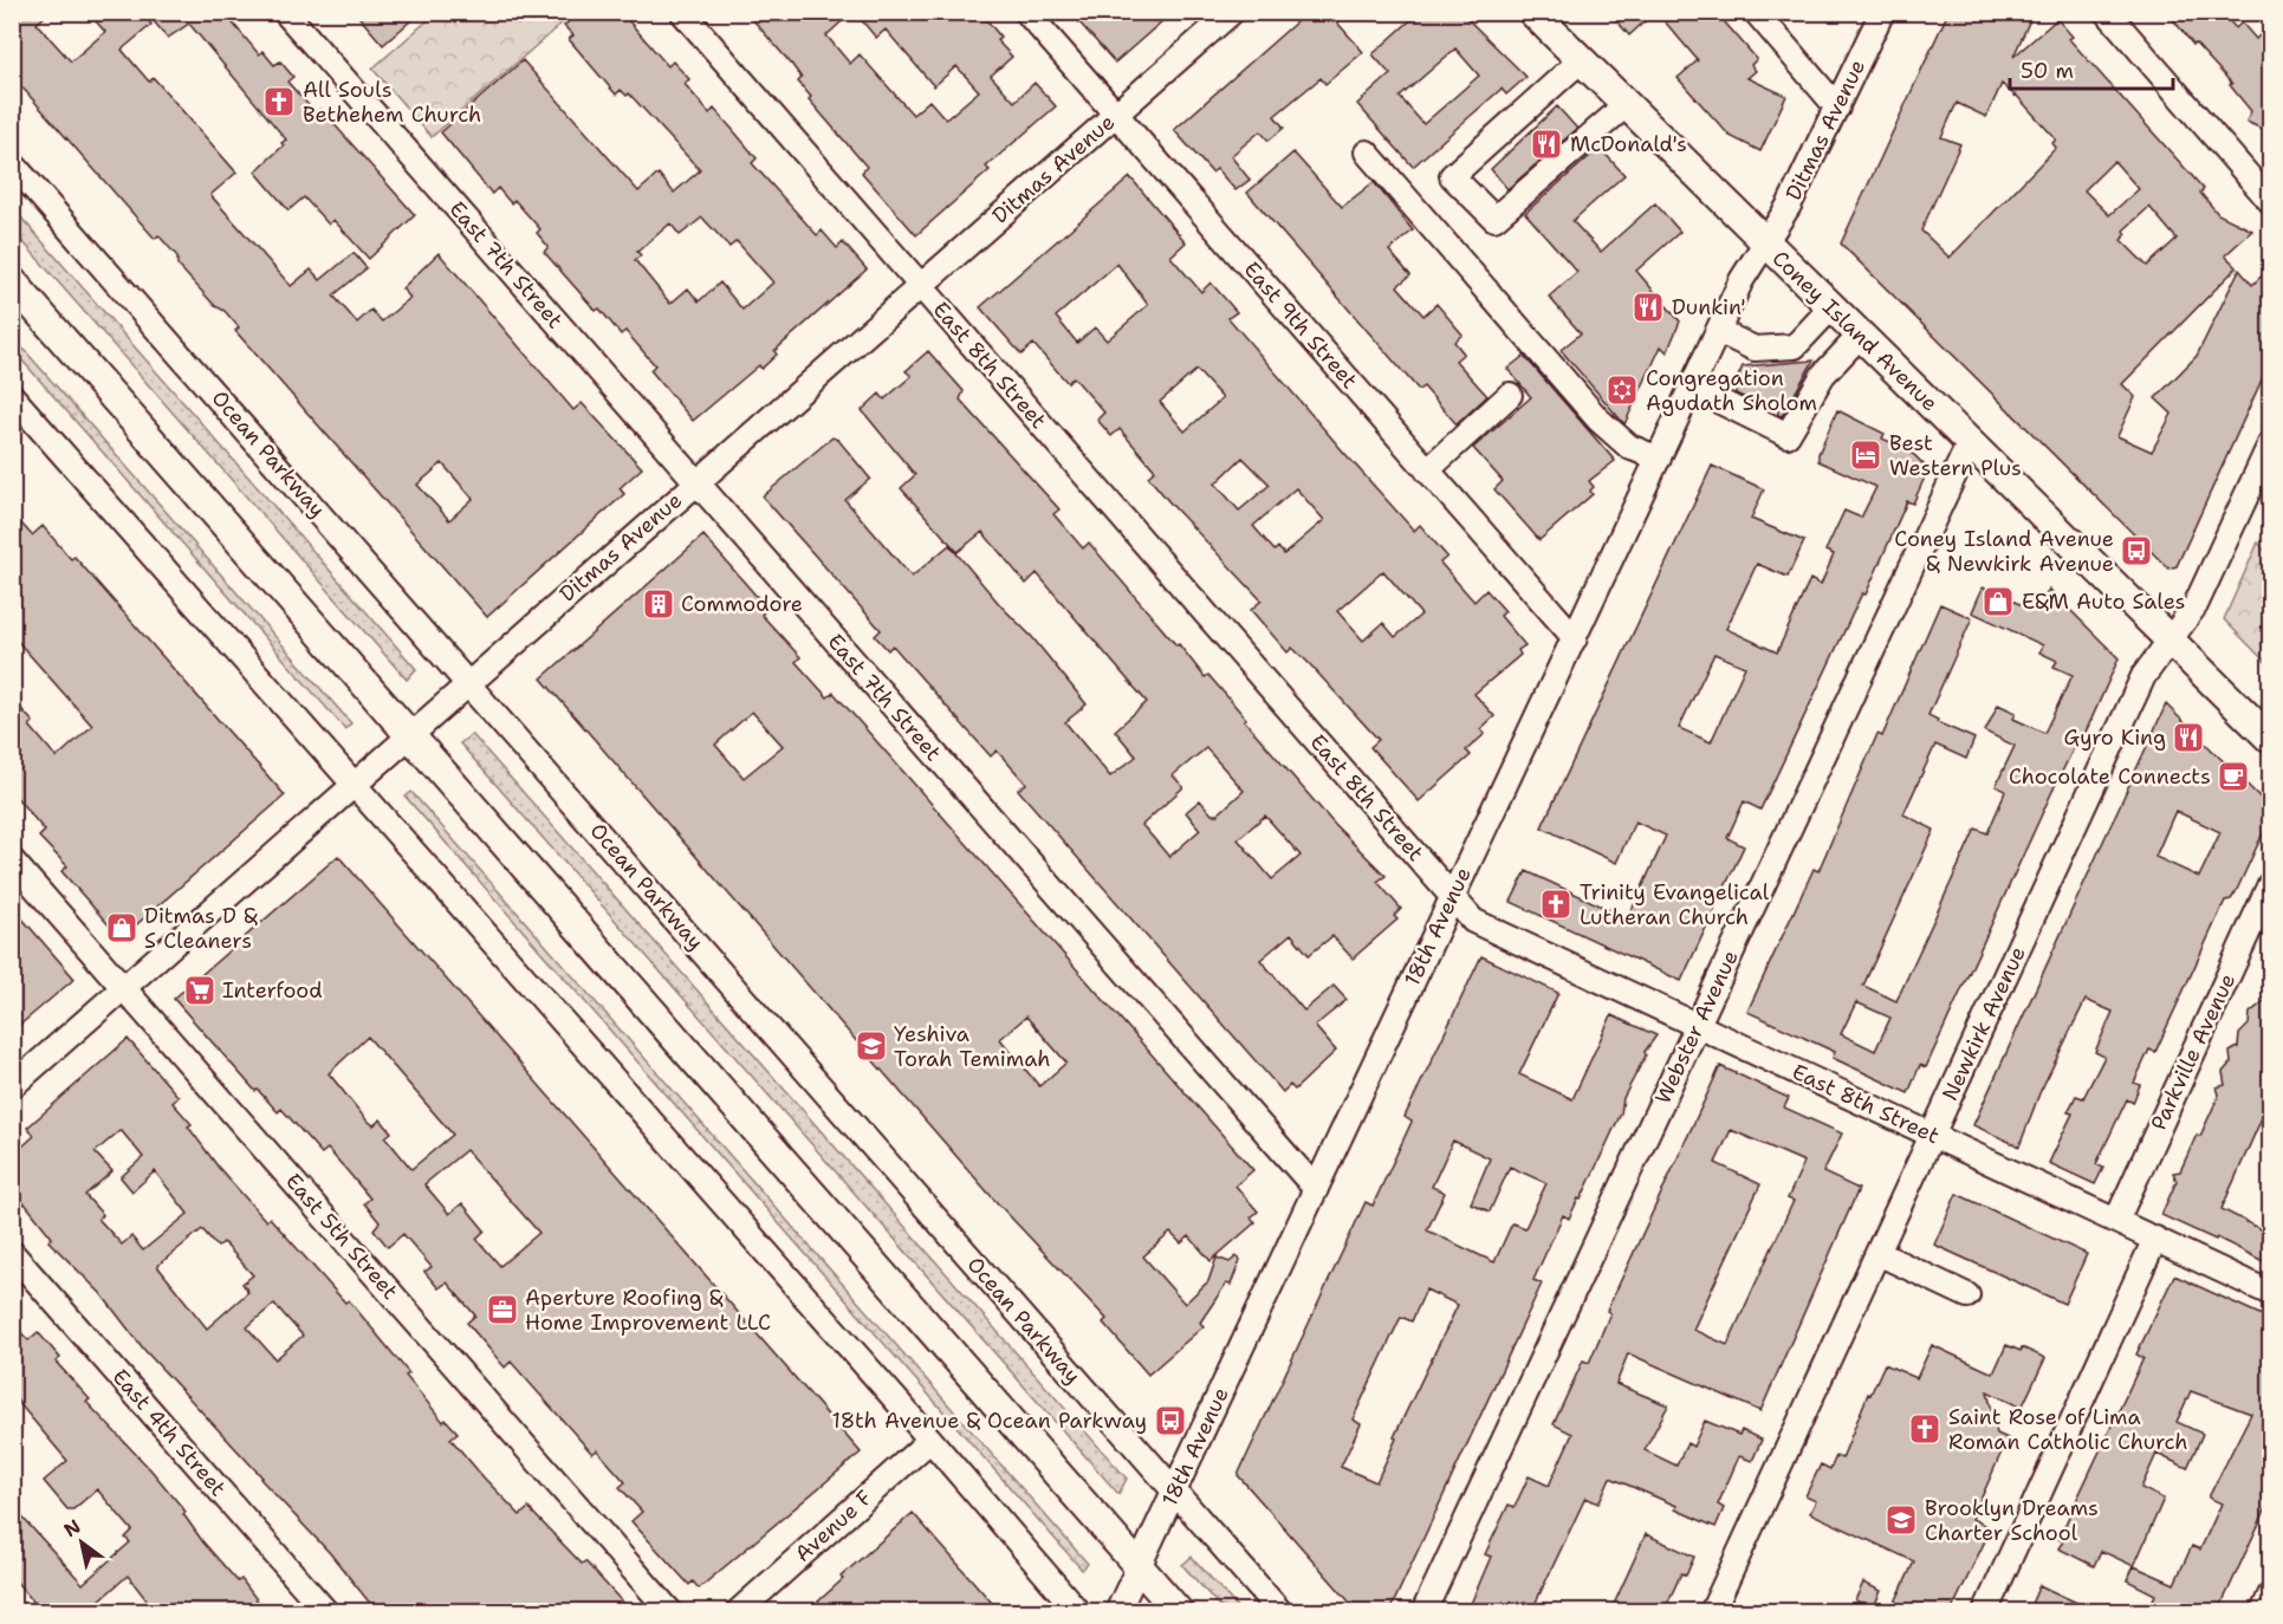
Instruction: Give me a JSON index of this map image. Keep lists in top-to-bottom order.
{
  "streets": {
    "main road": ["Coney Island Avenue"],
    "street": [
      "Ditmas Avenue",
      "East 7th Street",
      "East 9th Street",
      "East 8th Street",
      "Ocean Parkway",
      "18th Avenue",
      "Newkirk Avenue",
      "Webster Avenue",
      "Parkville Avenue",
      "East 5th Street",
      "East 4th Street",
      "Avenue F"
    ]
  },
  "crossings": [
    ["Ditmas Avenue", "East 7th Street"],
    ["Ditmas Avenue", "East 9th Street"],
    ["Ditmas Avenue", "Coney Island Avenue"],
    ["Ditmas Avenue", "East 8th Street"],
    ["Ditmas Avenue", "Ocean Parkway"],
    ["Ditmas Avenue", "18th Avenue"],
    ["Ditmas Avenue", "East 5th Street"],
    ["East 7th Street", "18th Avenue"],
    ["East 9th Street", "18th Avenue"],
    ["Coney Island Avenue", "18th Avenue"],
    ["Coney Island Avenue", "Newkirk Avenue"],
    ["Coney Island Avenue", "Webster Avenue"],
    ["East 8th Street", "18th Avenue"],
    ["East 8th Street", "Newkirk Avenue"],
    ["East 8th Street", "Webster Avenue"],
    ["East 8th Street", "Parkville Avenue"],
    ["Ocean Parkway", "18th Avenue"]
  ],
  "places": {
    "church": ["All Souls Bethehem Church", "Trinity Evangelical Lutheran Church", "Saint Rose of Lima Roman Catholic Church"],
    "restaurant": ["McDonald's", "Dunkin'", "Gyro King"],
    "synagogue": ["Congregation Agudath Sholom"],
    "hotel": ["Best Western Plus"],
    "bus stop": ["Coney Island Avenue & Newkirk Avenue", "18th Avenue & Ocean Parkway"],
    "shop": ["E&M Auto Sales", "Ditmas D & S Cleaners"],
    "building": ["Commodore"],
    "cafe": ["Chocolate Connects"],
    "supermarket": ["Interfood"],
    "school or university": ["Yeshiva Torah Temimah", "Brooklyn Dreams Charter School"],
    "office": ["Aperture Roofing & Home Improvement LLC"]
  },
  "scale_bar": "50 m",
  "north": "top left"
}
